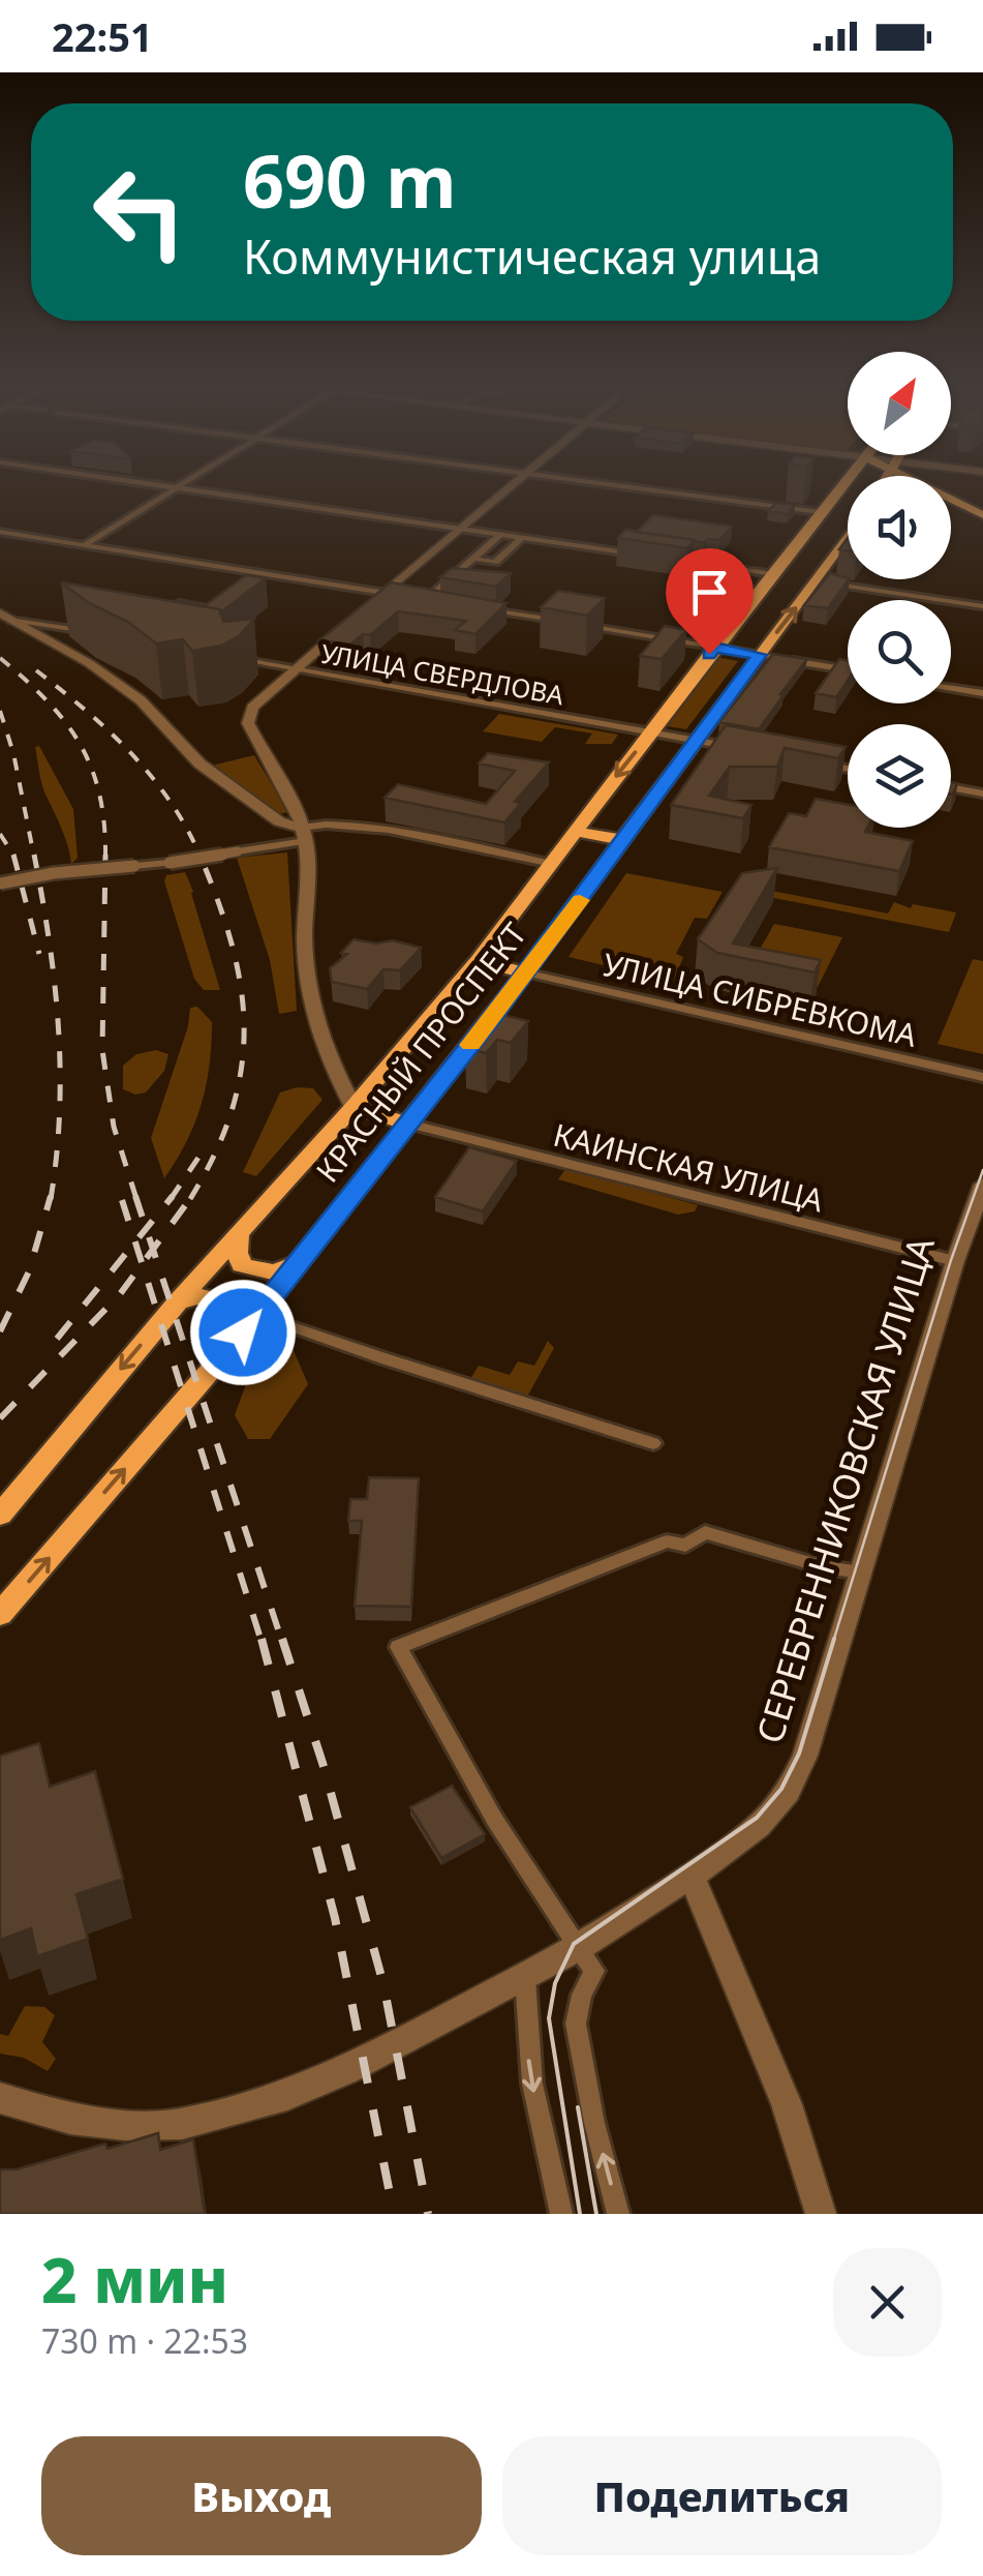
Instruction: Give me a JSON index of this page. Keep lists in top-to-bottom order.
{
  "streets": {
    "main road": ["КРАСНЫЙ ПРОСПЕКТ"],
    "street": [
      "УЛИЦА СВЕРДЛОВА",
      "УЛИЦА СИБРЕВКОМА",
      "КАИНСКАЯ УЛИЦА",
      "СЕРЕБРЕННИКОВСКАЯ УЛИЦА"
    ]
  },
  "crossings": [
    ["УЛИЦА СВЕРДЛОВА", "КРАСНЫЙ ПРОСПЕКТ"],
    ["УЛИЦА СИБРЕВКОМА", "КРАСНЫЙ ПРОСПЕКТ"],
    ["КРАСНЫЙ ПРОСПЕКТ", "КАИНСКАЯ УЛИЦА"],
    ["КАИНСКАЯ УЛИЦА", "СЕРЕБРЕННИКОВСКАЯ УЛИЦА"]
  ],
  "north": "top right",
  "page": {
    "status": "22:51",
    "turn": ["690 m", "Коммунистическая улица"],
    "heading": ["2 мин", "730 m · 22:53"],
    "buttons": ["Выход", "Поделиться"]
  }
}
